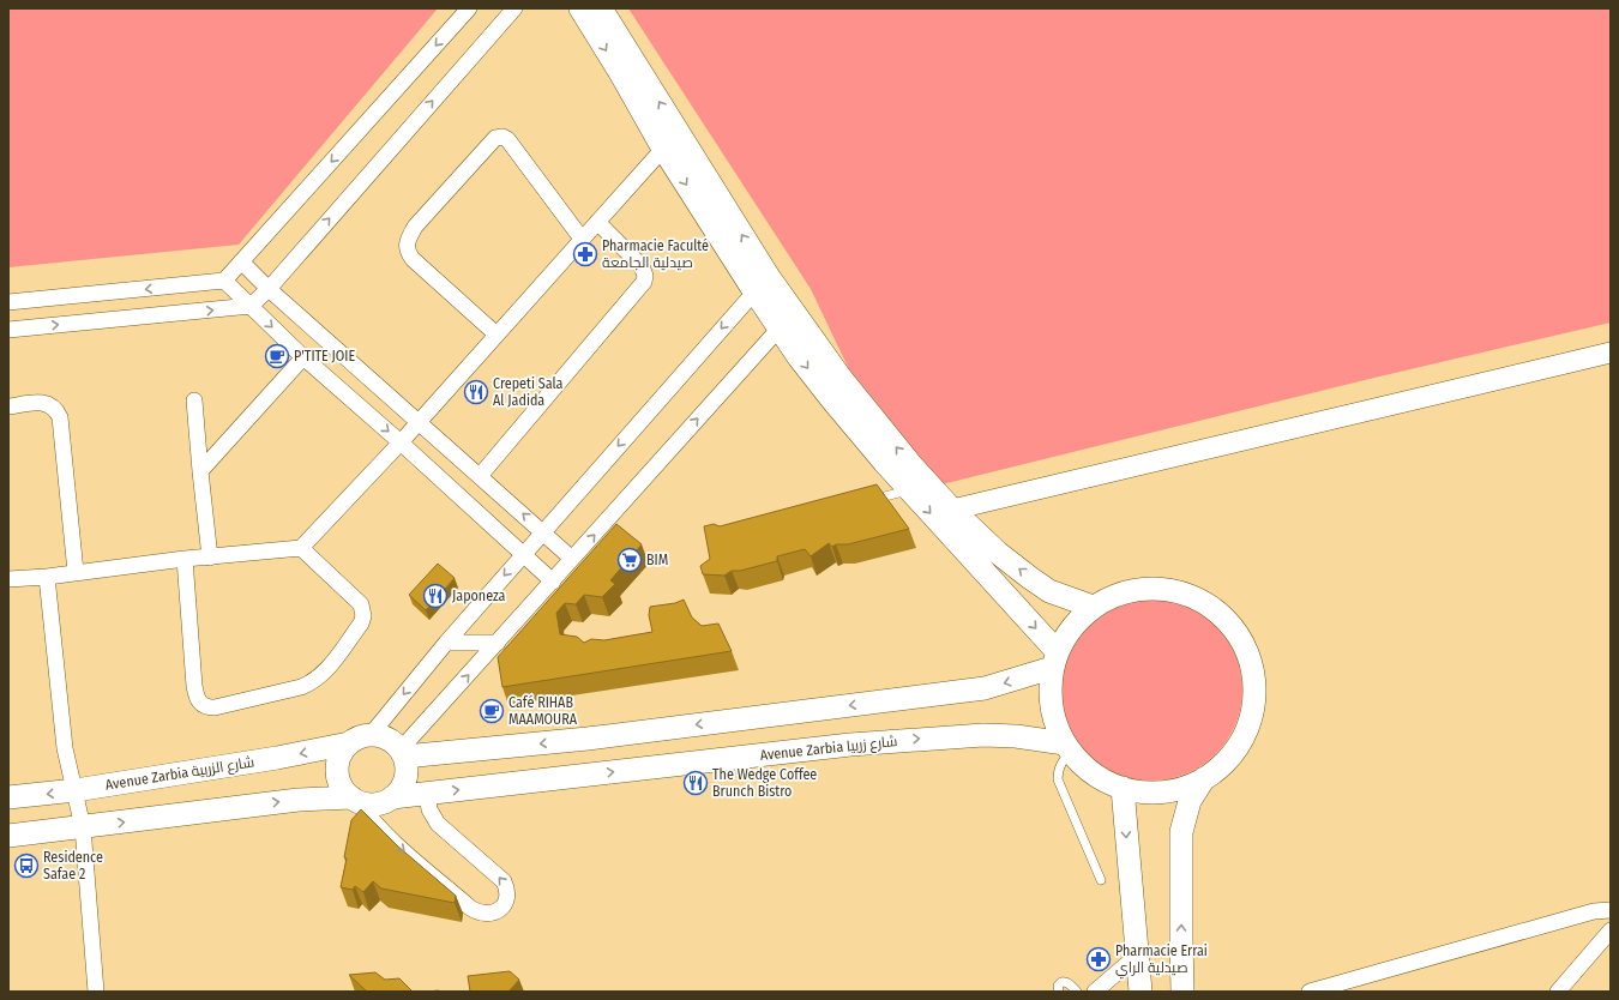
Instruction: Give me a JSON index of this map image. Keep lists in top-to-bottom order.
{
  "streets": {
    "main road": ["Avenue Zarbia شارع زربيا", "Avenue Zarbia شارع الزربية"]
  },
  "crossings": [
    ["Avenue Zarbia شارع زربيا", "Avenue Zarbia شارع الزربية"]
  ],
  "places": {
    "pharmacy": ["Pharmacie Faculté صيدلية الجامعة", "Pharmacie Errai صيدلية الراي"],
    "cafe": ["P'TITE JOIE", "Café RIHAB MAAMOURA"],
    "restaurant": ["Crepeti Sala Al Jadida", "Japoneza", "The Wedge Coffee Brunch Bistro"],
    "supermarket": ["BIM"],
    "bus stop": ["Residence Safae 2"]
  }
}
